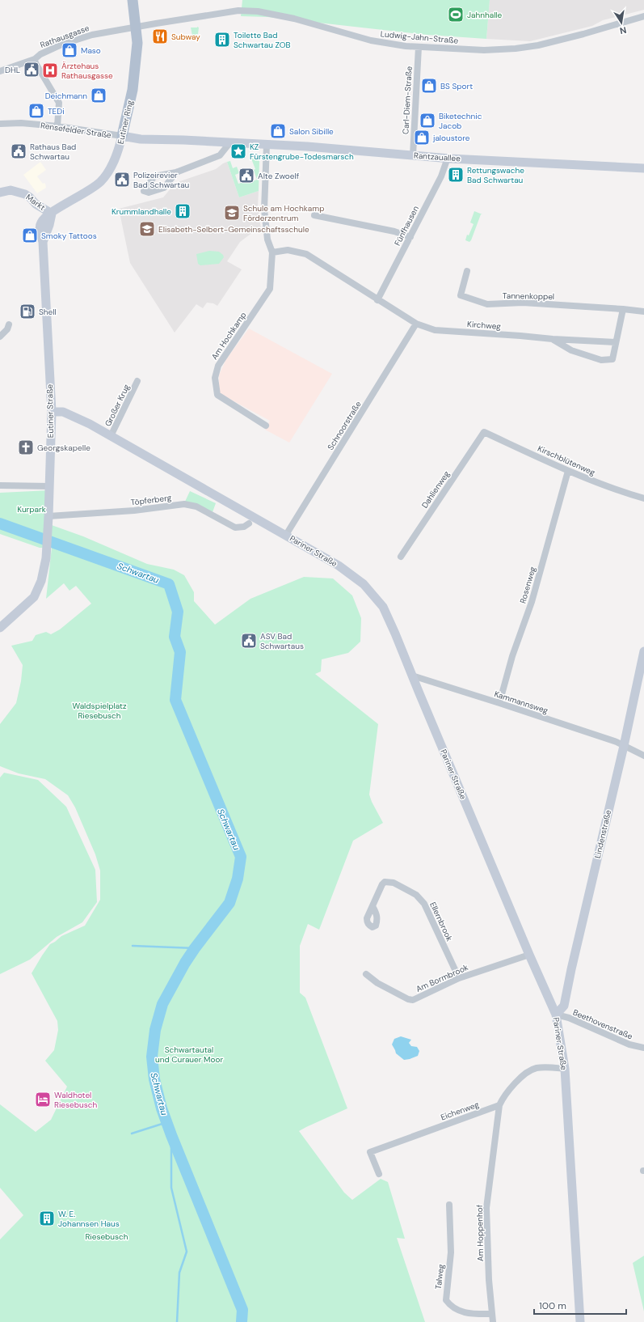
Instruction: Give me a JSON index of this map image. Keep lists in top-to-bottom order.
{
  "streets": {
    "main road": ["Eutiner Ring"],
    "street": [
      "Rathausgasse",
      "Ludwig-Jahn-Straße",
      "Carl-Diem-Straße",
      "Rensefelder Straße",
      "Rantzauallee",
      "Markt",
      "Fünfhausen",
      "Tannenkoppel",
      "Kirchweg",
      "Am Hochkamp",
      "Großer Krug",
      "Eutiner Straße",
      "Schnoorstraße",
      "Kirschblütenweg",
      "Dahlienweg",
      "Töpferberg",
      "Pariner Straße",
      "Rosenweg",
      "Kammannsweg",
      "Lindenstraße",
      "Ellernbrook",
      "Am Bormbrook",
      "Beethovenstraße",
      "Eichenweg",
      "Am Hoppenhof",
      "Talweg"
    ]
  },
  "crossings": [
    ["Rathausgasse", "Ludwig-Jahn-Straße"],
    ["Rathausgasse", "Eutiner Ring"],
    ["Rathausgasse", "Rensefelder Straße"],
    ["Ludwig-Jahn-Straße", "Carl-Diem-Straße"],
    ["Ludwig-Jahn-Straße", "Eutiner Ring"],
    ["Carl-Diem-Straße", "Rantzauallee"],
    ["Eutiner Ring", "Rensefelder Straße"],
    ["Eutiner Ring", "Markt"],
    ["Eutiner Ring", "Eutiner Straße"],
    ["Rensefelder Straße", "Rantzauallee"],
    ["Rantzauallee", "Fünfhausen"],
    ["Rantzauallee", "Am Hochkamp"],
    ["Markt", "Eutiner Straße"],
    ["Tannenkoppel", "Kirchweg"],
    ["Kirchweg", "Schnoorstraße"],
    ["Großer Krug", "Pariner Straße"],
    ["Eutiner Straße", "Töpferberg"],
    ["Eutiner Straße", "Pariner Straße"],
    ["Schnoorstraße", "Pariner Straße"],
    ["Kirschblütenweg", "Dahlienweg"],
    ["Kirschblütenweg", "Rosenweg"],
    ["Pariner Straße", "Kammannsweg"],
    ["Pariner Straße", "Lindenstraße"],
    ["Pariner Straße", "Am Bormbrook"],
    ["Pariner Straße", "Beethovenstraße"],
    ["Rosenweg", "Kammannsweg"],
    ["Kammannsweg", "Lindenstraße"],
    ["Lindenstraße", "Beethovenstraße"],
    ["Ellernbrook", "Am Bormbrook"],
    ["Eichenweg", "Am Hoppenhof"],
    ["Am Hoppenhof", "Talweg"]
  ],
  "water": ["Schwartau"],
  "parks": [
    "Kurpark",
    "Waldspielplatz Riesebusch",
    "Schwartautal und Curauer Moor",
    "Riesebusch"
  ],
  "places": {
    "sports": ["Jahnhalle"],
    "restaurant": ["Subway"],
    "building": [
      "Toilette Bad Schwartau ZOB",
      "Rettungswache Bad Schwartau",
      "Krummlandhalle",
      "W. E. Johannsen Haus"
    ],
    "shop": [
      "Maso",
      "BS Sport",
      "Deichmann",
      "TEDi",
      "Biketechnic Jacob",
      "Salon Sibille",
      "jaloustore",
      "Smoky Tattoos"
    ],
    "public building": [
      "DHL",
      "Rathaus Bad Schwartau",
      "Alte Zwoelf",
      "Polizeirevier Bad Schwartau",
      "ASV Bad Schwartaus"
    ],
    "hospital": ["Ärztehaus Rathausgasse"],
    "place": ["KZ Fürstengrube-Todesmarsch"],
    "school or university": ["Schule am Hochkamp Förderzentrum", "Elisabeth-Selbert-Gemeinschaftsschule"],
    "fuel station": ["Shell"],
    "church": ["Georgskapelle"],
    "hotel": ["Waldhotel Riesebusch"]
  },
  "scale_bar": "100 m",
  "north": "bottom"
}
